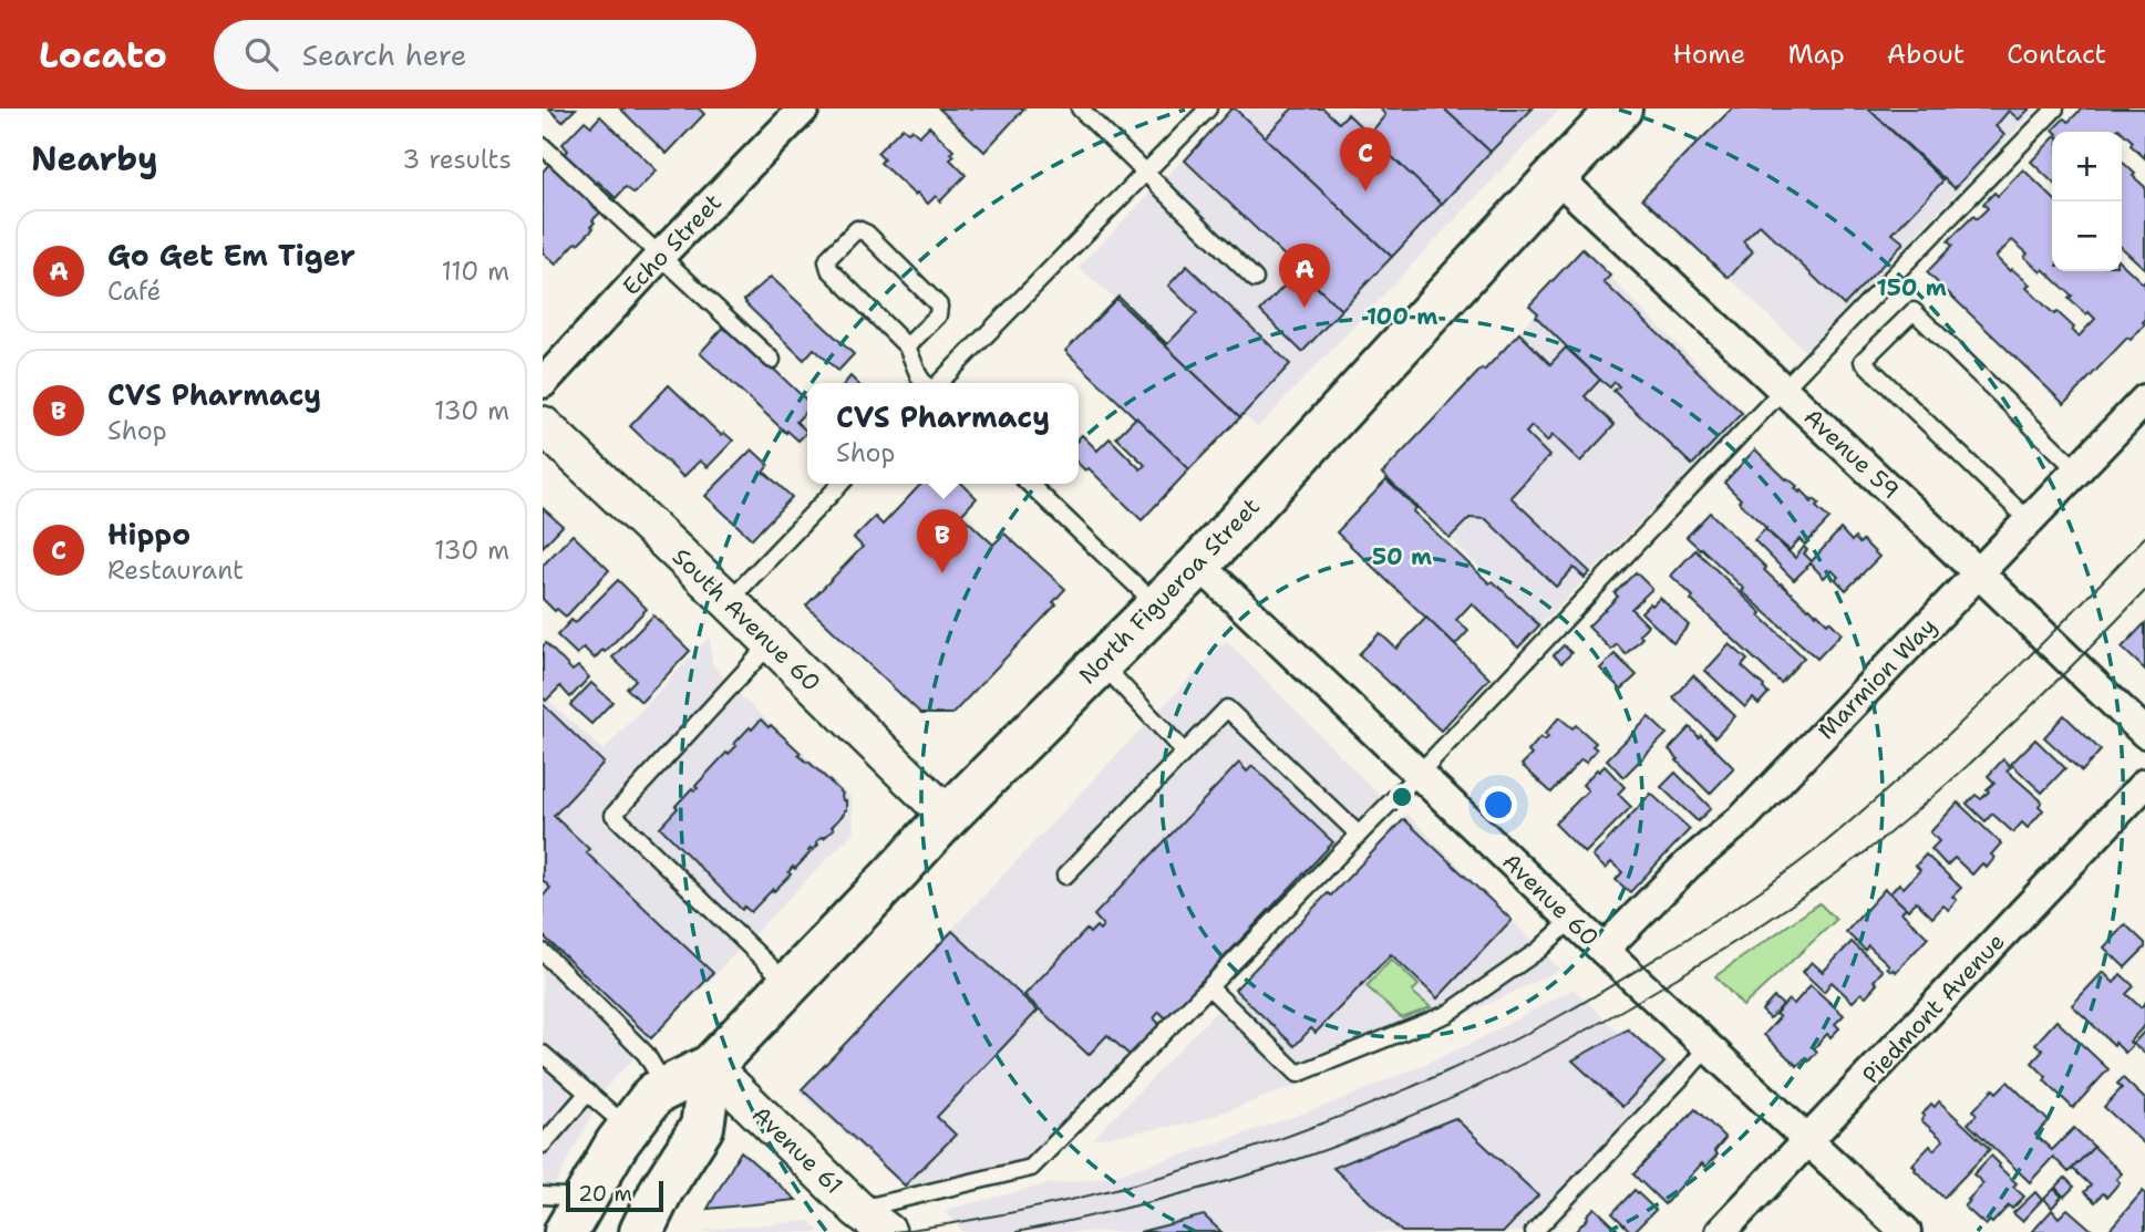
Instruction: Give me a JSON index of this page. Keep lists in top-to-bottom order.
{
  "streets": {
    "main road": ["North Figueroa Street"],
    "street": [
      "Echo Street",
      "Avenue 59",
      "South Avenue 60",
      "Marmion Way",
      "Avenue 60",
      "Piedmont Avenue",
      "Avenue 61"
    ]
  },
  "crossings": [
    ["Avenue 59", "North Figueroa Street"],
    ["Avenue 59", "Marmion Way"],
    ["North Figueroa Street", "South Avenue 60"],
    ["North Figueroa Street", "Avenue 60"],
    ["North Figueroa Street", "Avenue 61"],
    ["Marmion Way", "Avenue 60"],
    ["Avenue 60", "Piedmont Avenue"]
  ],
  "scale_bar": "20 m",
  "page": {
    "header": "Locato",
    "search": "Search here",
    "nav": [
      "Home",
      "Map",
      "About",
      "Contact"
    ],
    "heading": ["Nearby", "3 results"],
    "pins": ["C", "A", "B"],
    "map_buttons": ["+", "−"],
    "list": [
      {
        "mark": "A",
        "name": "Go Get Em Tiger",
        "note": "Café",
        "value": "110 m"
      },
      {
        "mark": "B",
        "name": "CVS Pharmacy",
        "note": "Shop",
        "value": "130 m"
      },
      {
        "mark": "C",
        "name": "Hippo",
        "note": "Restaurant",
        "value": "130 m"
      }
    ],
    "popup": ["CVS Pharmacy", "Shop"],
    "scale": "20 m"
  },
  "rings": ["150 m", "100 m", "50 m"]
}
